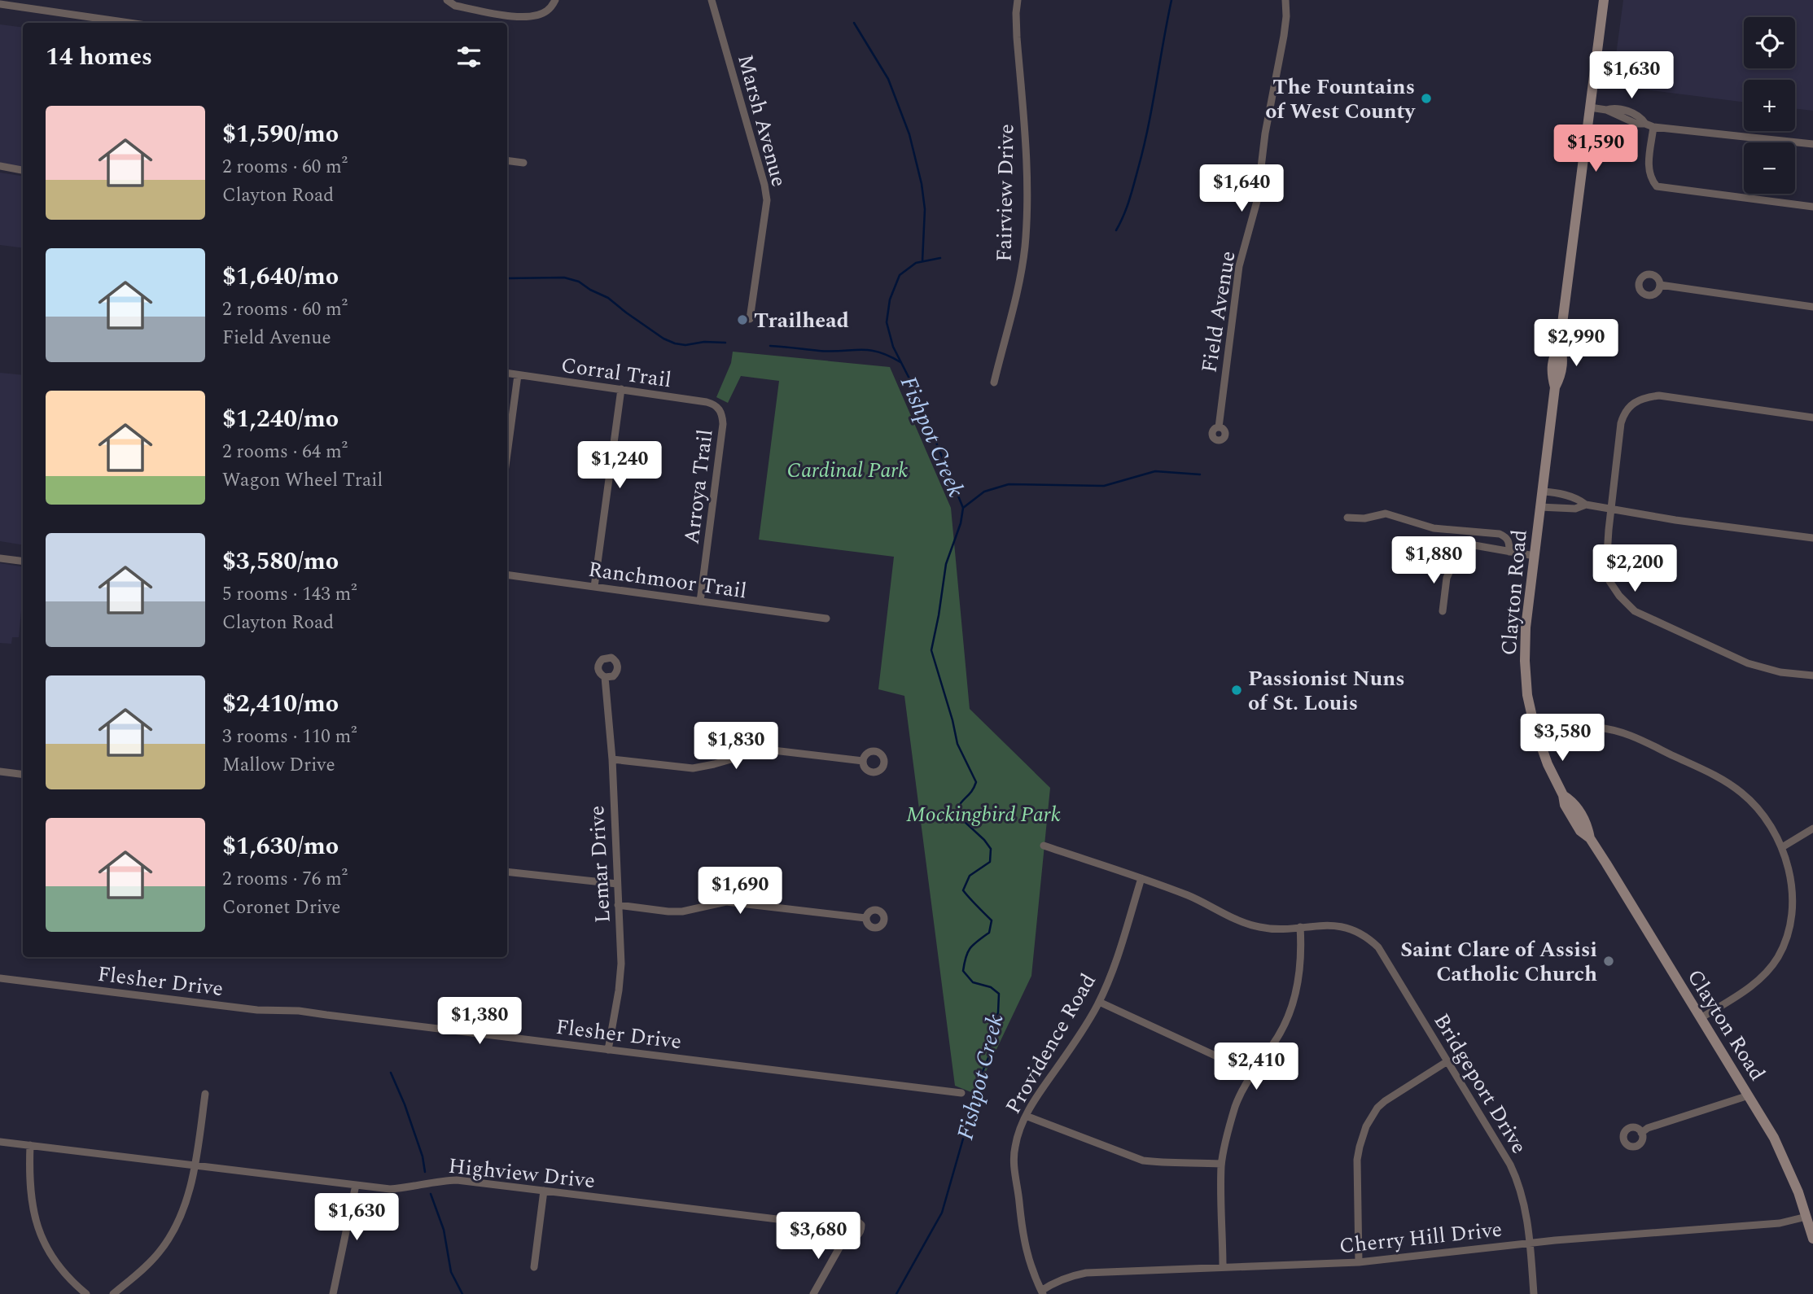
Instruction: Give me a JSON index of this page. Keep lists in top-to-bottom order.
{
  "streets": {
    "main road": ["Clayton Road"],
    "street": [
      "Marsh Avenue",
      "Fairview Drive",
      "Field Avenue",
      "Corral Trail",
      "Arroya Trail",
      "Ranchmoor Trail",
      "Lemar Drive",
      "Flesher Drive",
      "Providence Road",
      "Bridgeport Drive",
      "Highview Drive",
      "Cherry Hill Drive"
    ]
  },
  "crossings": [
    ["Corral Trail", "Arroya Trail"],
    ["Arroya Trail", "Ranchmoor Trail"],
    ["Clayton Road", "Cherry Hill Drive"],
    ["Lemar Drive", "Flesher Drive"],
    ["Providence Road", "Bridgeport Drive"],
    ["Providence Road", "Cherry Hill Drive"],
    ["Bridgeport Drive", "Cherry Hill Drive"]
  ],
  "water": ["Fishpot Creek"],
  "parks": ["Cardinal Park", "Mockingbird Park"],
  "places": [
    "The Fountains of West County",
    "Trailhead",
    "Passionist Nuns of St. Louis",
    "Saint Clare of Assisi Catholic Church"
  ],
  "page": {
    "map_buttons": ["+", "−"],
    "heading": "14 homes",
    "price": [
      "$1,630",
      "$1,590",
      "$1,640",
      "$2,990",
      "$1,240",
      "$1,880",
      "$2,200",
      "$3,580",
      "$1,830",
      "$1,690",
      "$1,380",
      "$2,410",
      "$1,630",
      "$3,680"
    ],
    "list": [
      {
        "name": "$1,590/mo",
        "note": "2 rooms · 60 m² · Clayton Road"
      },
      {
        "name": "$1,640/mo",
        "note": "2 rooms · 60 m² · Field Avenue"
      },
      {
        "name": "$1,240/mo",
        "note": "2 rooms · 64 m² · Wagon Wheel Trail"
      },
      {
        "name": "$3,580/mo",
        "note": "5 rooms · 143 m² · Clayton Road"
      },
      {
        "name": "$2,410/mo",
        "note": "3 rooms · 110 m² · Mallow Drive"
      },
      {
        "name": "$1,630/mo",
        "note": "2 rooms · 76 m² · Coronet Drive"
      }
    ]
  }
}
